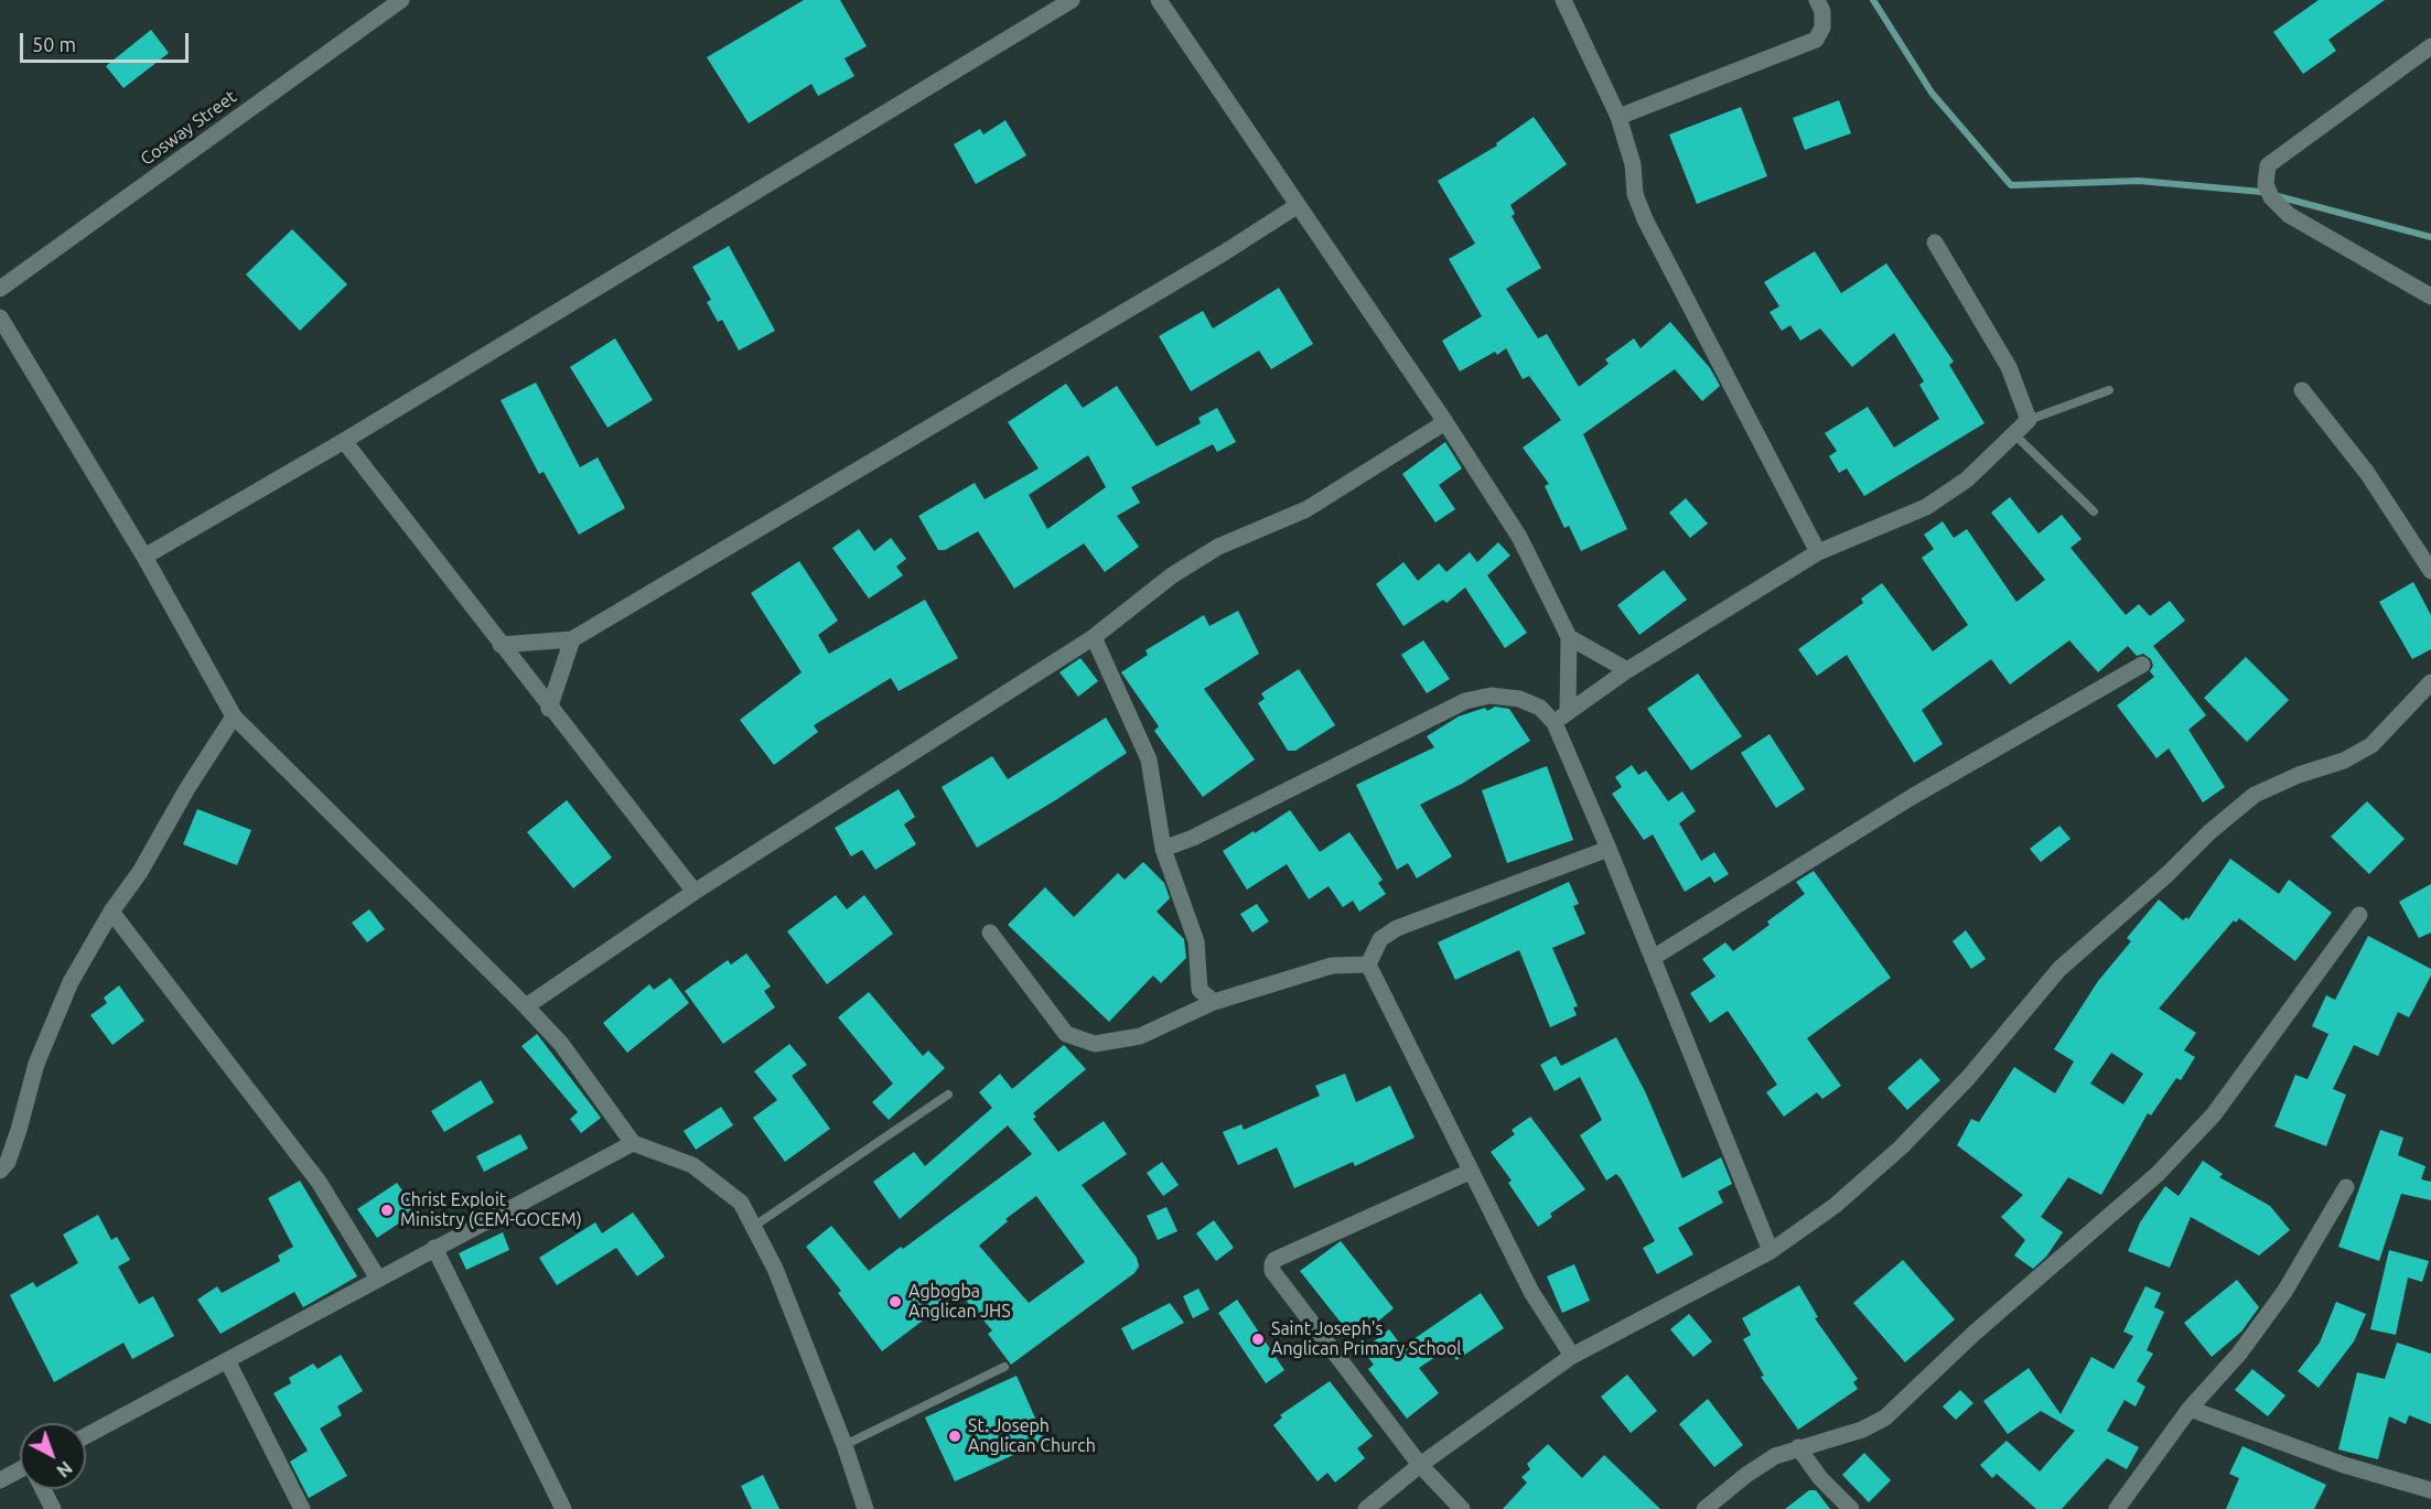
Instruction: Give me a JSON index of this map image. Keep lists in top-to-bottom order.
{
  "streets": {
    "street": ["Cosway Street"]
  },
  "places": [
    "Christ Exploit Ministry (CEM-GOCEM)",
    "Agbogba Anglican JHS",
    "Saint Joseph's Anglican Primary School",
    "St. Joseph Anglican Church"
  ],
  "scale_bar": "50 m",
  "north": "bottom right"
}
